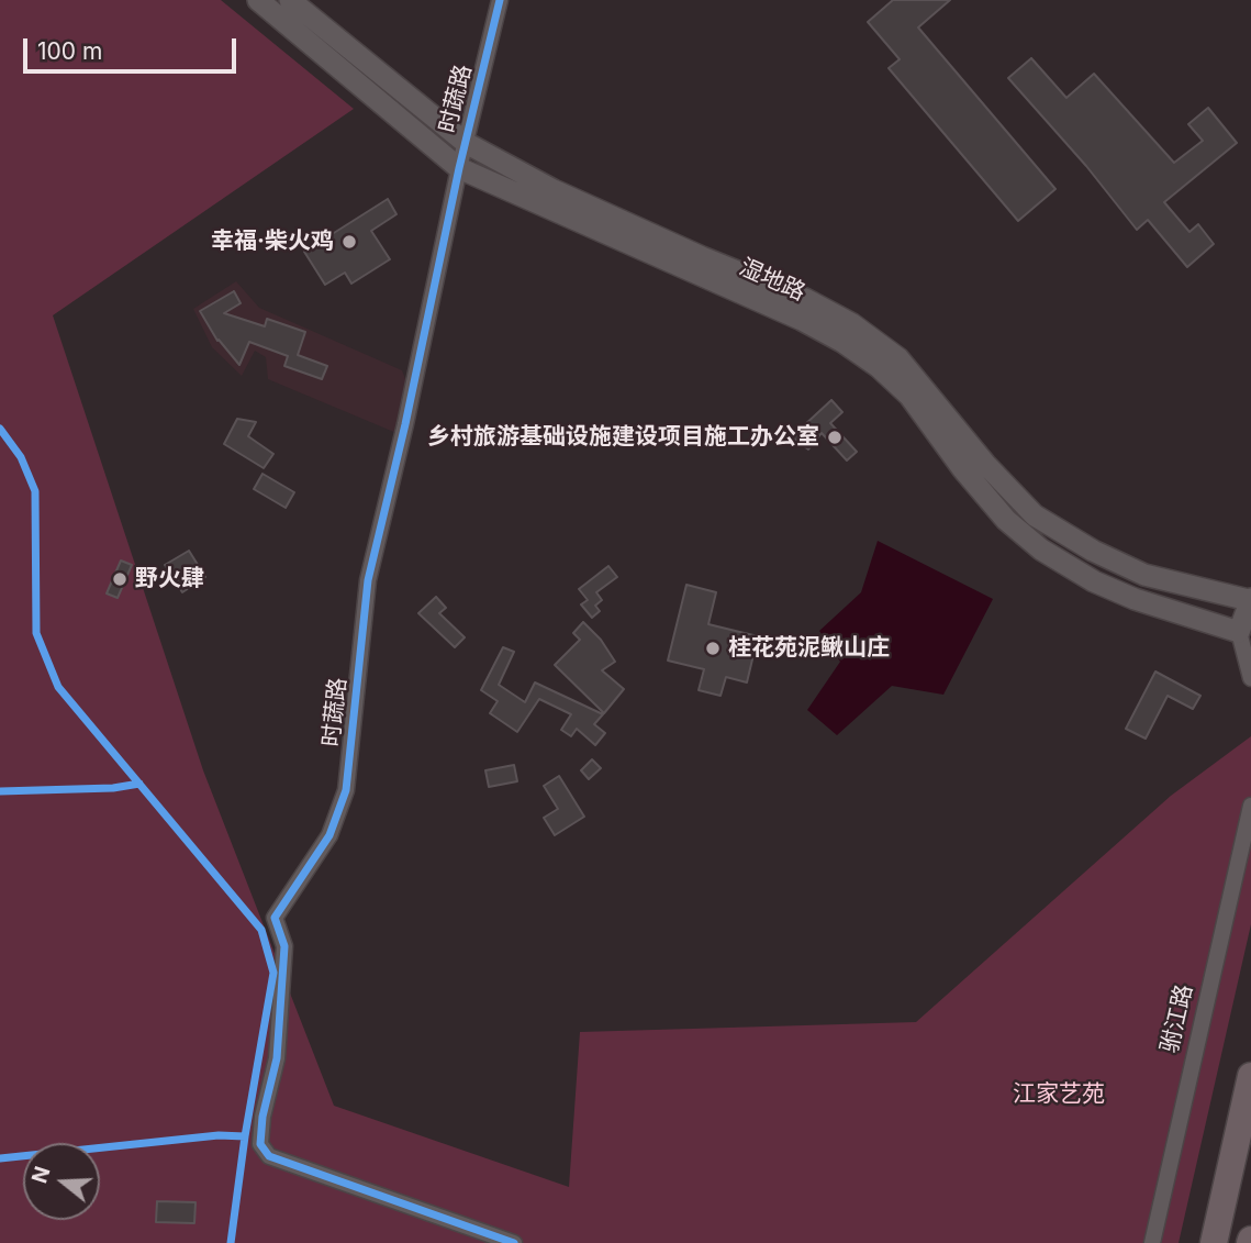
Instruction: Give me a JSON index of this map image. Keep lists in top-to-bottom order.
{
  "streets": {
    "street": ["时蔬路", "湿地路", "驸江路"]
  },
  "crossings": [
    ["时蔬路", "湿地路"]
  ],
  "parks": ["江家艺苑"],
  "places": [
    "幸福·柴火鸡",
    "乡村旅游基础设施建设项目施工办公室",
    "野火肆",
    "桂花苑泥鳅山庄"
  ],
  "scale_bar": "100 m",
  "north": "left"
}
